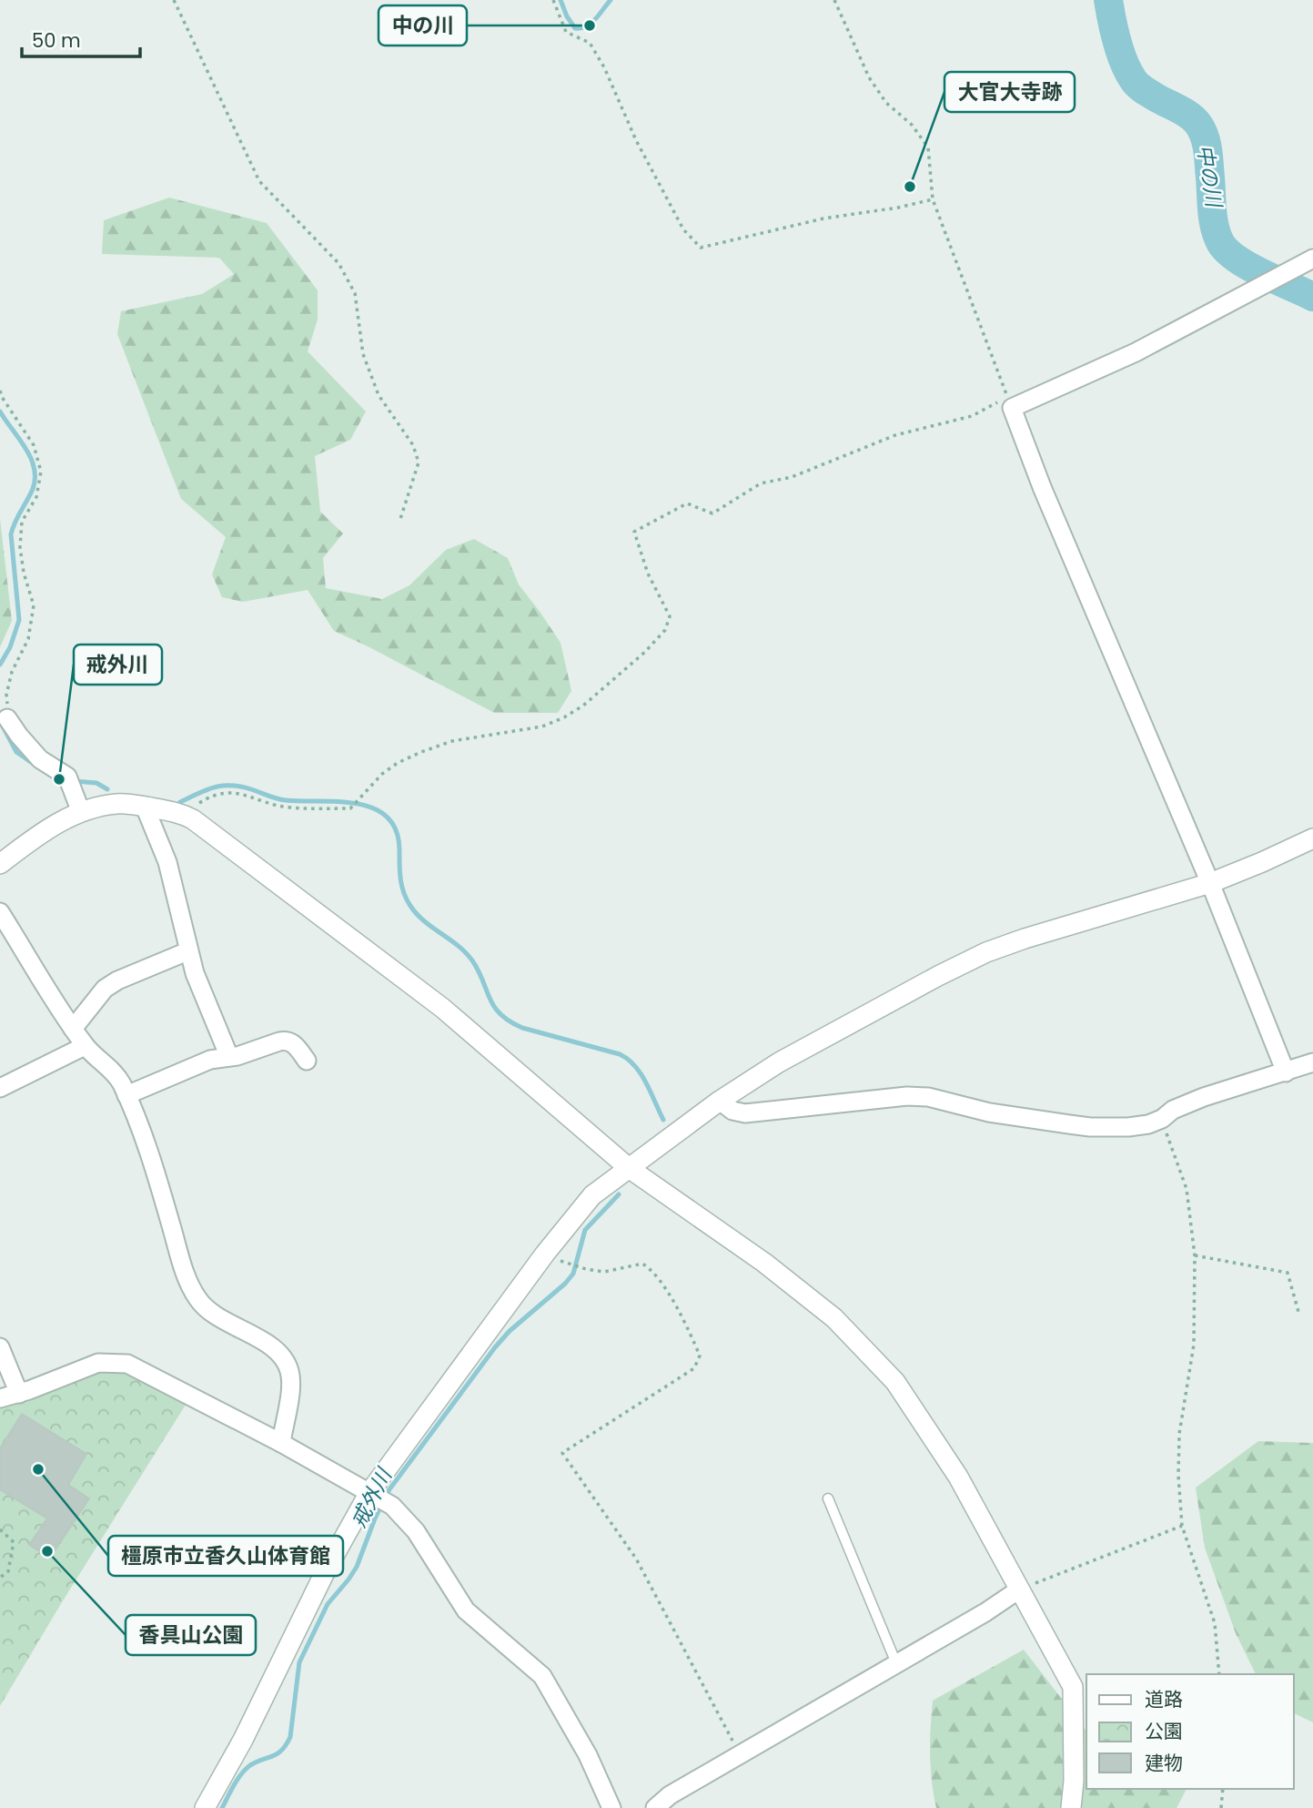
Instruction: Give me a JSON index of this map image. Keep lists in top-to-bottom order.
{
  "water": ["中の川", "戒外川"],
  "places": [
    "中の川",
    "大官大寺跡",
    "戒外川",
    "橿原市立香久山体育館",
    "香具山公園"
  ],
  "legend": ["道路", "公園", "建物"],
  "scale_bar": "50 m"
}
